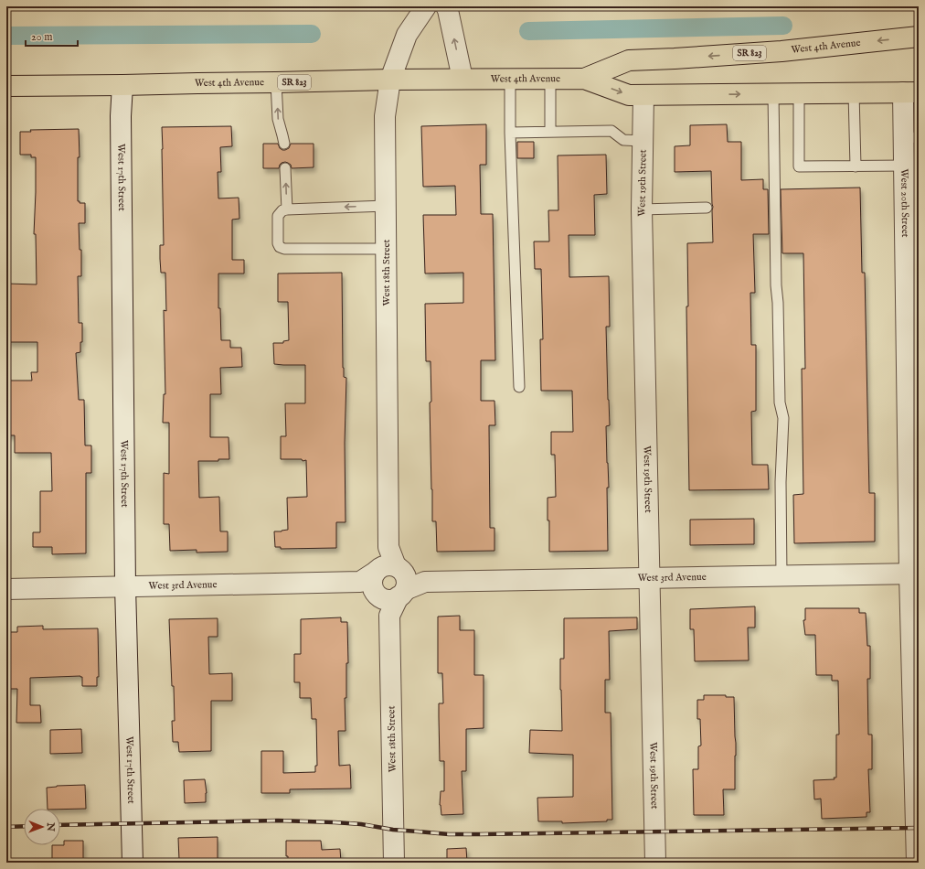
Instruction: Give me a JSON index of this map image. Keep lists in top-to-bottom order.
{
  "streets": {
    "main road": ["West 4th Avenue", "SR 823"],
    "street": [
      "West 17th Street",
      "West 19th Street",
      "West 20th Street",
      "West 18th Street",
      "West 3rd Avenue"
    ]
  },
  "crossings": [
    ["West 4th Avenue", "West 17th Street"],
    ["West 4th Avenue", "West 19th Street"],
    ["West 4th Avenue", "West 20th Street"],
    ["West 4th Avenue", "West 18th Street"],
    ["West 17th Street", "West 3rd Avenue"],
    ["West 19th Street", "West 3rd Avenue"],
    ["West 20th Street", "West 3rd Avenue"],
    ["West 18th Street", "West 3rd Avenue"]
  ],
  "scale_bar": "20 m",
  "north": "right"
}
